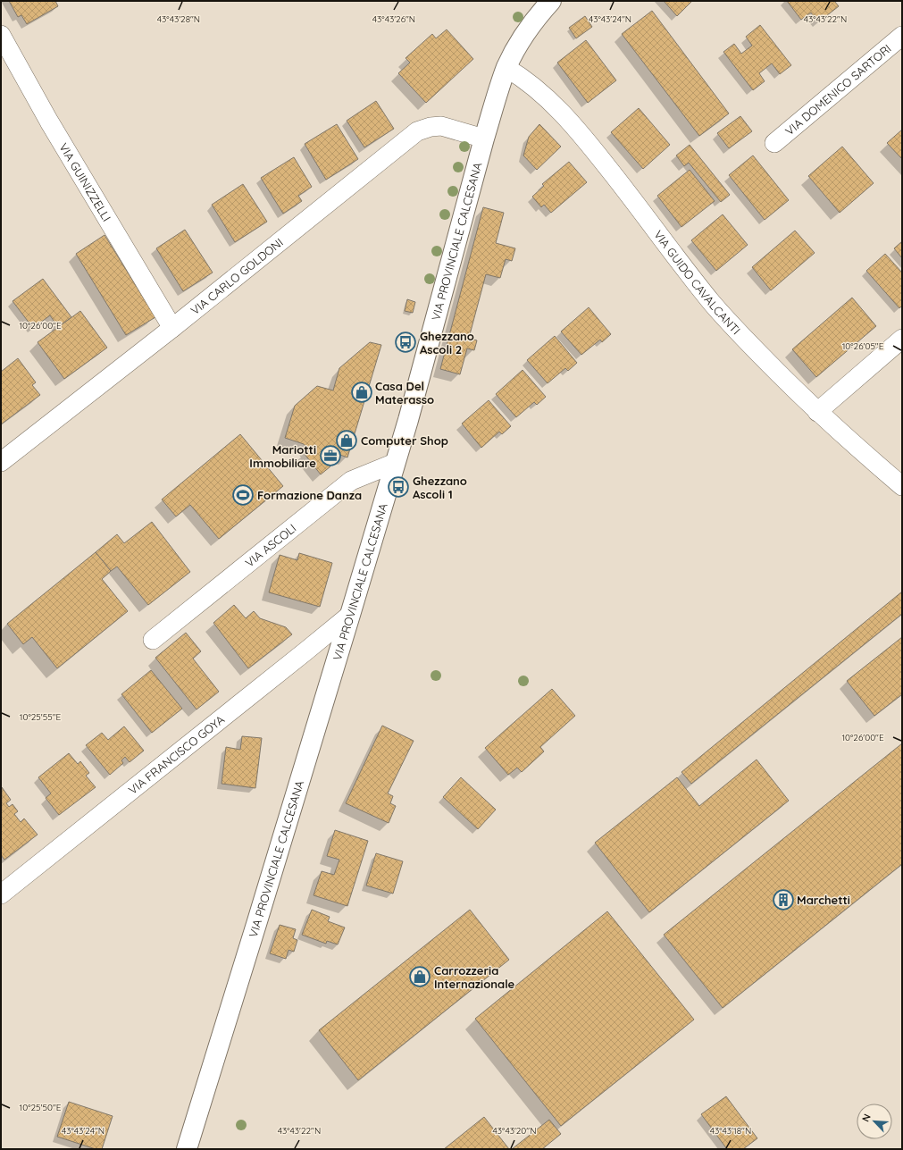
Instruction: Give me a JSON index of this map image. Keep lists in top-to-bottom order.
{
  "streets": {
    "main road": ["VIA PROVINCIALE CALCESANA"],
    "street": [
      "VIA DOMENICO SARTORI",
      "VIA GUINIZZELLI",
      "VIA CARLO GOLDONI",
      "VIA GUIDO CAVALCANTI",
      "VIA ASCOLI",
      "VIA FRANCISCO GOYA"
    ]
  },
  "crossings": [
    ["VIA GUINIZZELLI", "VIA CARLO GOLDONI"],
    ["VIA PROVINCIALE CALCESANA", "VIA CARLO GOLDONI"],
    ["VIA PROVINCIALE CALCESANA", "VIA GUIDO CAVALCANTI"],
    ["VIA PROVINCIALE CALCESANA", "VIA ASCOLI"],
    ["VIA PROVINCIALE CALCESANA", "VIA FRANCISCO GOYA"]
  ],
  "places": {
    "bus stop": ["Ghezzano Ascoli 2", "Ghezzano Ascoli 1"],
    "shop": ["Casa Del Materasso", "Computer Shop", "Carrozzeria Internazionale"],
    "office": ["Mariotti Immobiliare"],
    "sports": ["Formazione Danza"],
    "building": ["Marchetti"]
  },
  "north": "top left",
  "coordinates": [
    "43°43'28\"N",
    "43°43'26\"N",
    "43°43'24\"N",
    "43°43'22\"N",
    "10°26'00\"E",
    "10°26'05\"E",
    "10°25'55\"E",
    "10°25'50\"E",
    "43°43'20\"N",
    "43°43'18\"N"
  ]
}
